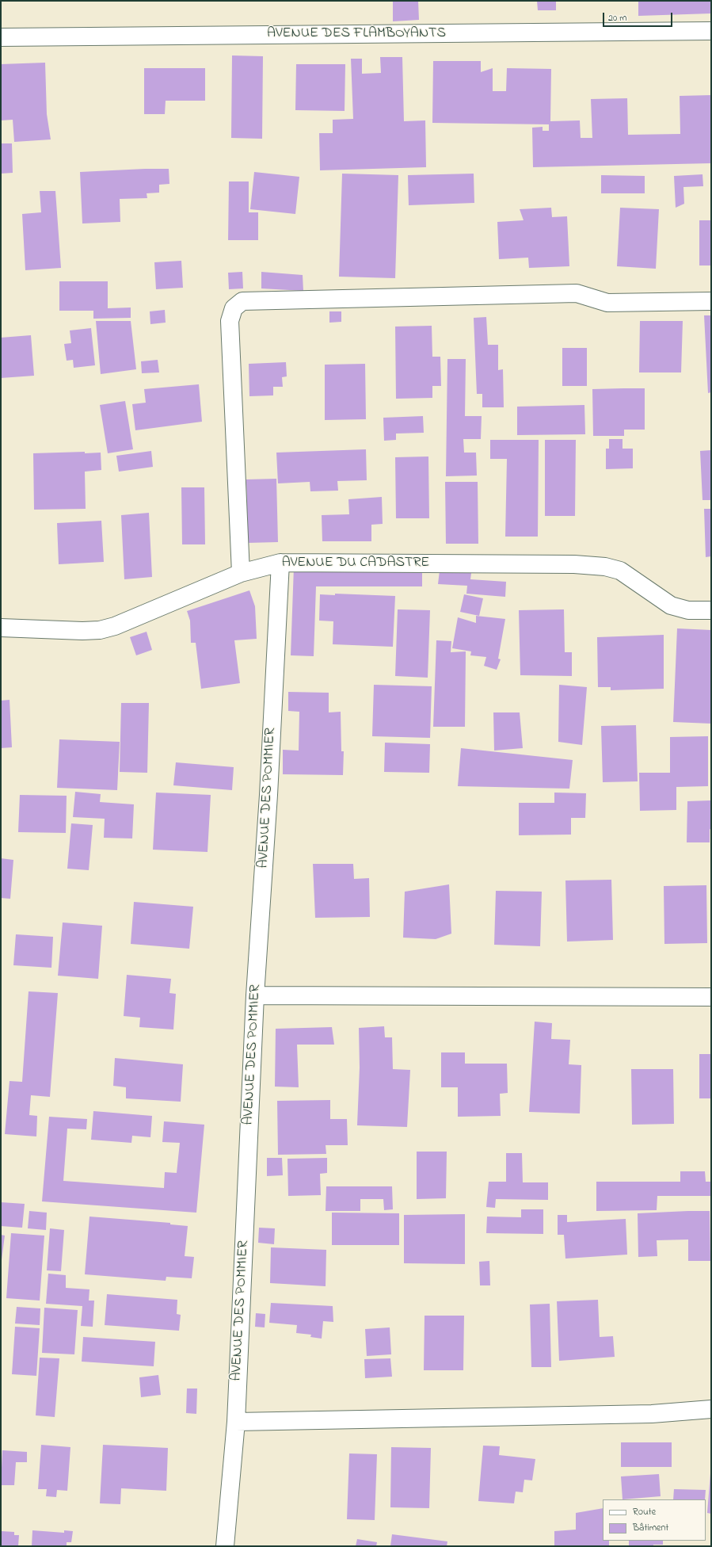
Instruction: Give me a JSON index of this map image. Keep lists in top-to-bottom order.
{
  "streets": {
    "street": ["AVENUE DES FLAMBOYANTS", "AVENUE DU CADASTRE", "AVENUE DES POMMIER"]
  },
  "crossings": [
    ["AVENUE DU CADASTRE", "AVENUE DES POMMIER"]
  ],
  "legend": ["Route", "Bâtiment"],
  "scale_bar": "20 m"
}
